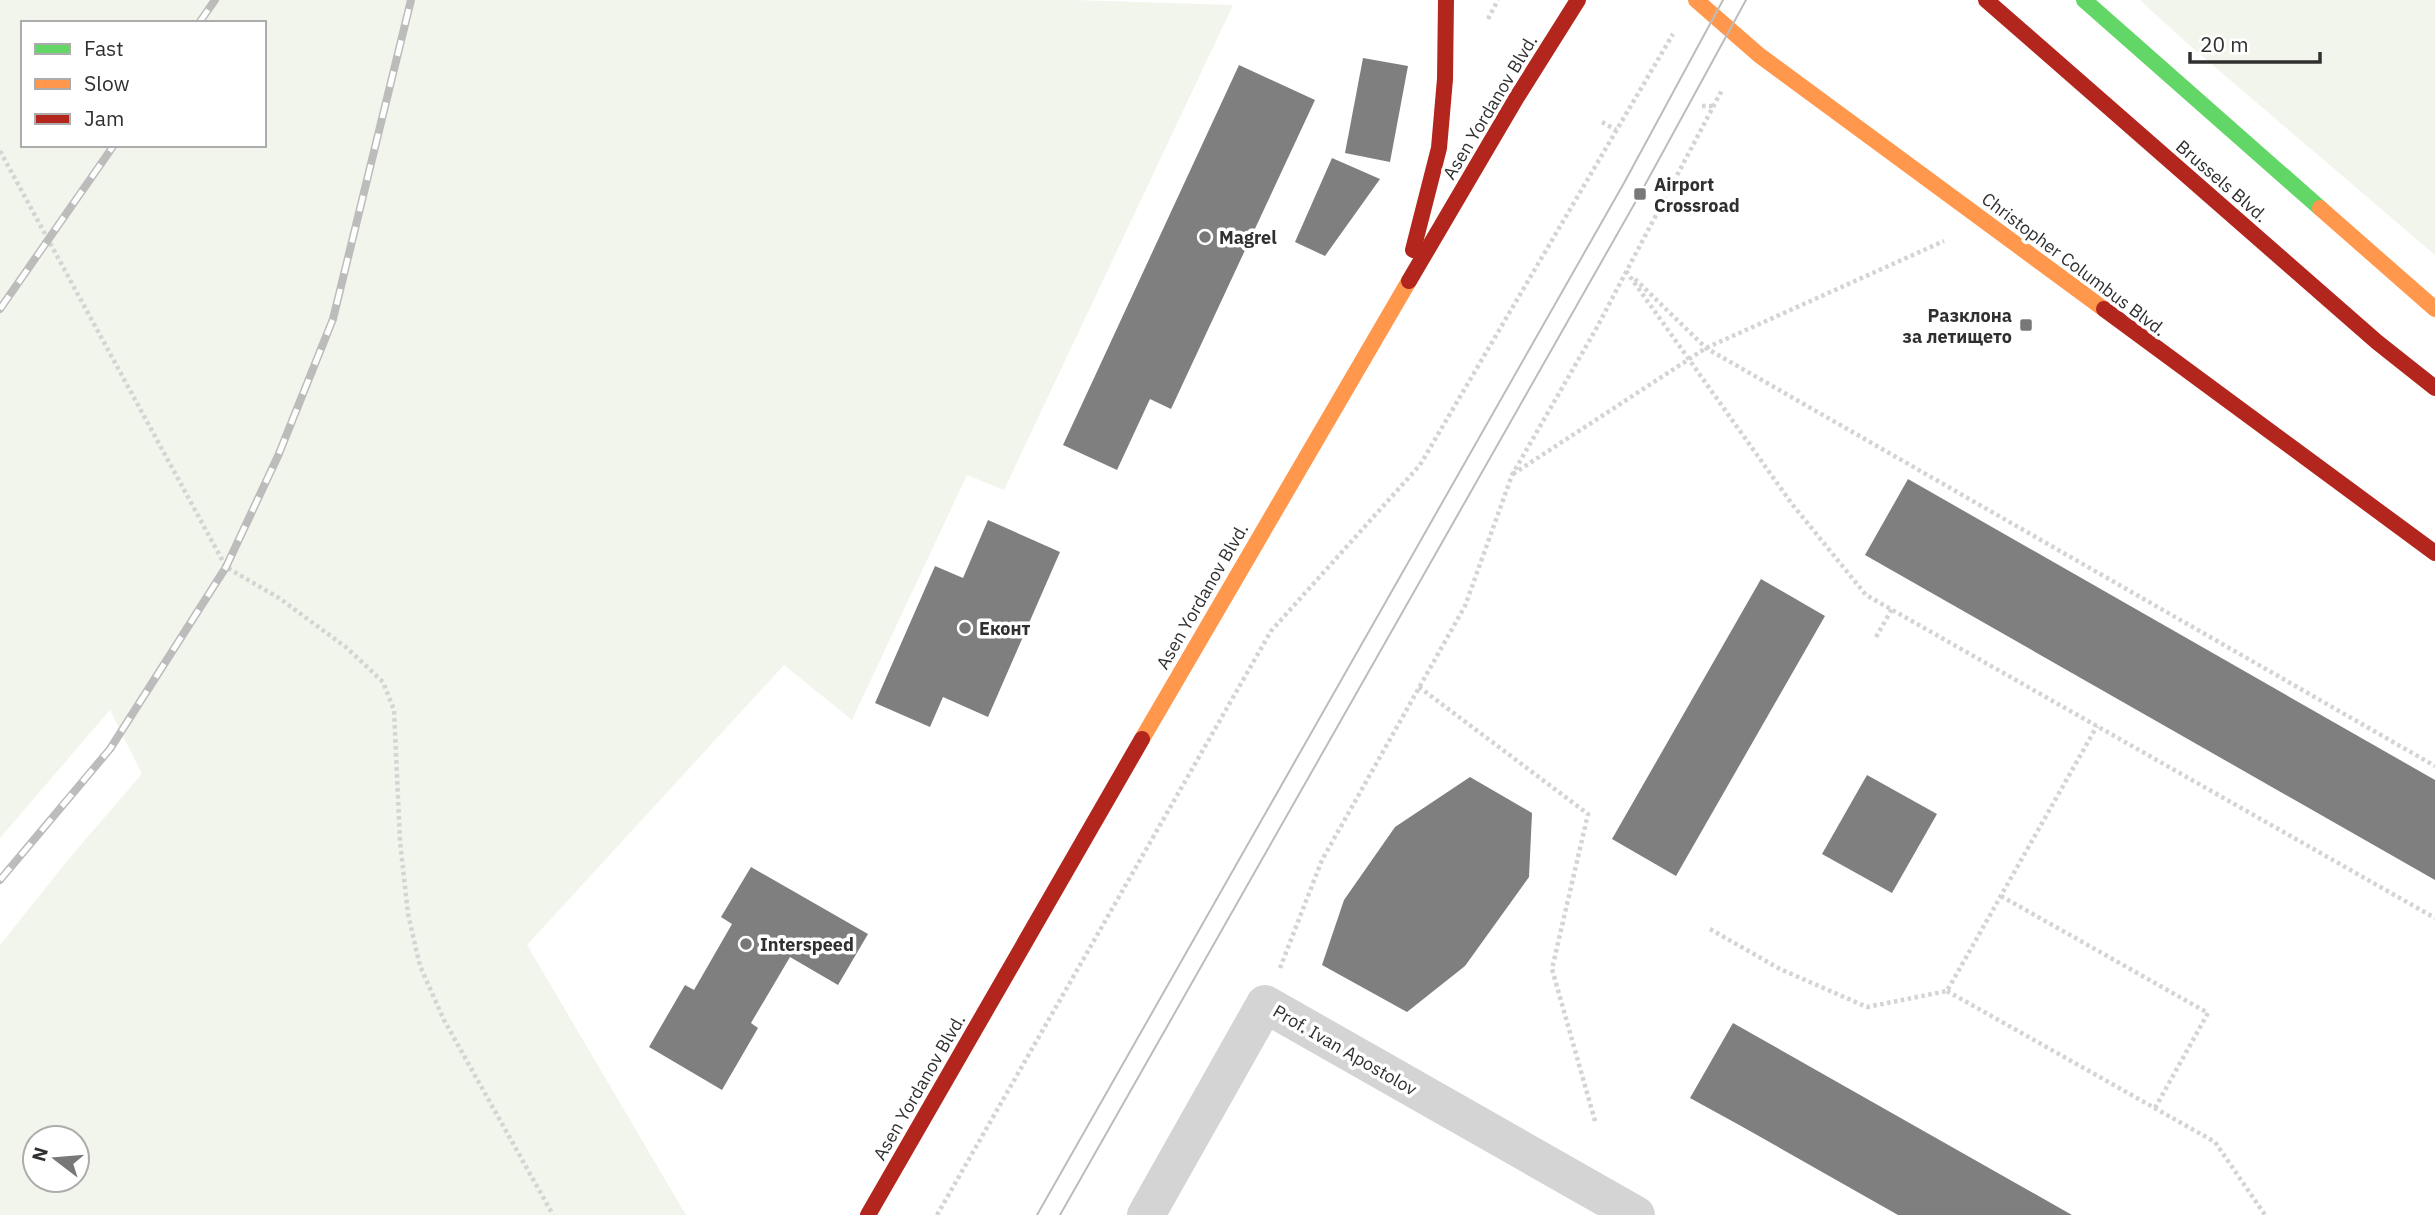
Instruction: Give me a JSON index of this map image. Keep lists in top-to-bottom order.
{
  "streets": {
    "main road": ["Asen Yordanov Blvd.", "Brussels Blvd.", "Christopher Columbus Blvd."],
    "street": ["Prof. Ivan Apostolov"]
  },
  "places": {
    "transit": ["Airport Crossroad", "Разклона за летището"],
    "other": ["Magrel", "Еконт", "Interspeed"]
  },
  "legend": ["Fast", "Slow", "Jam"],
  "scale_bar": "20 m",
  "north": "left"
}
